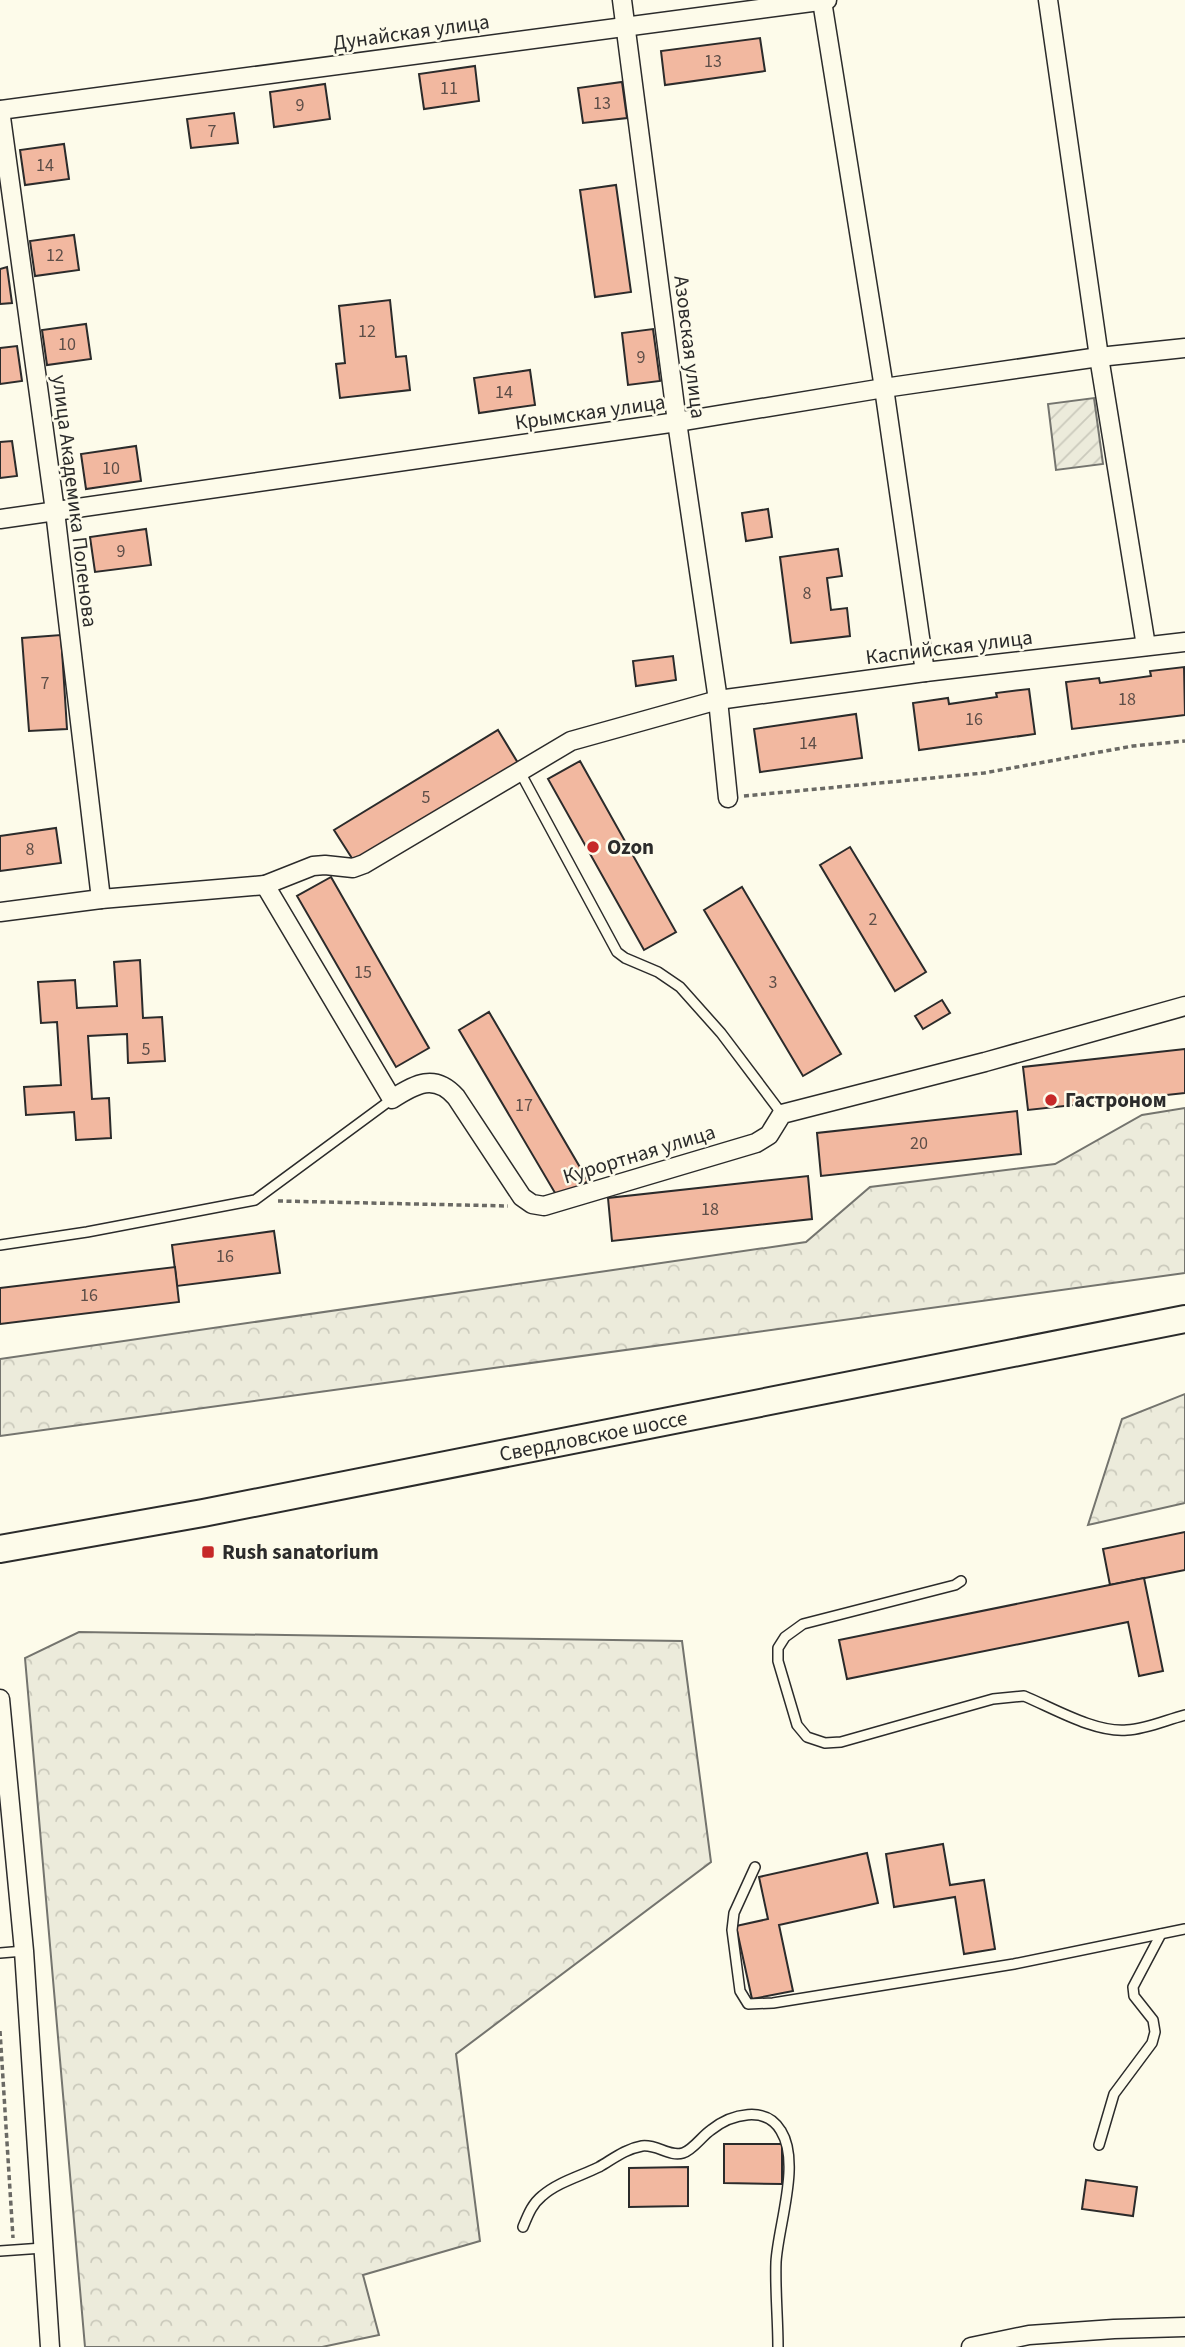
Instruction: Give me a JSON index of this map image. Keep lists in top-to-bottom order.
{
  "streets": {
    "main road": ["Свердловское шоссе"],
    "street": [
      "Дунайская улица",
      "Азовская улица",
      "Крымская улица",
      "улица Академика Поленова",
      "Каспийская улица",
      "Курортная улица"
    ]
  },
  "crossings": [
    ["Дунайская улица", "Азовская улица"],
    ["Дунайская улица", "улица Академика Поленова"],
    ["Азовская улица", "Крымская улица"],
    ["Азовская улица", "Каспийская улица"],
    ["Крымская улица", "улица Академика Поленова"],
    ["улица Академика Поленова", "Каспийская улица"]
  ],
  "places": {
    "other": ["Ozon", "Гастроном"],
    "transit": ["Rush sanatorium"]
  },
  "house_numbers": [
    "13",
    "11",
    "13",
    "9",
    "7",
    "14",
    "12",
    "12",
    "10",
    "9",
    "14",
    "10",
    "9",
    "8",
    "7",
    "18",
    "16",
    "14",
    "5",
    "8",
    "2",
    "15",
    "3",
    "5",
    "17",
    "20",
    "18",
    "16",
    "16"
  ]
}
